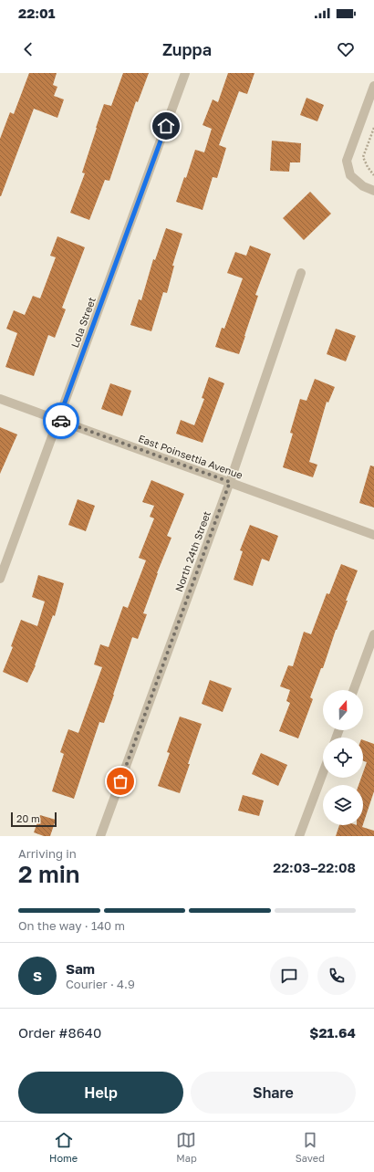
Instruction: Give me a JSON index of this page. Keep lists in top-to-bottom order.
{
  "streets": {
    "street": ["Lola Street", "East Poinsettia Avenue", "North 24th Street"]
  },
  "crossings": [
    ["Lola Street", "East Poinsettia Avenue"],
    ["East Poinsettia Avenue", "North 24th Street"]
  ],
  "scale_bar": "20 m",
  "north": "top",
  "page": {
    "status": "22:01",
    "header": "Zuppa",
    "scale": "20 m",
    "heading": ["2 min", "Arriving in", "22:03–22:08"],
    "panel": [
      "Sam",
      "Courier · 4.9",
      "Order #8640",
      "$21.64"
    ],
    "bar": "On the way · 140 m",
    "round": "S",
    "buttons": ["Help", "Share"],
    "tabs": ["Home", "Map", "Saved"]
  }
}
